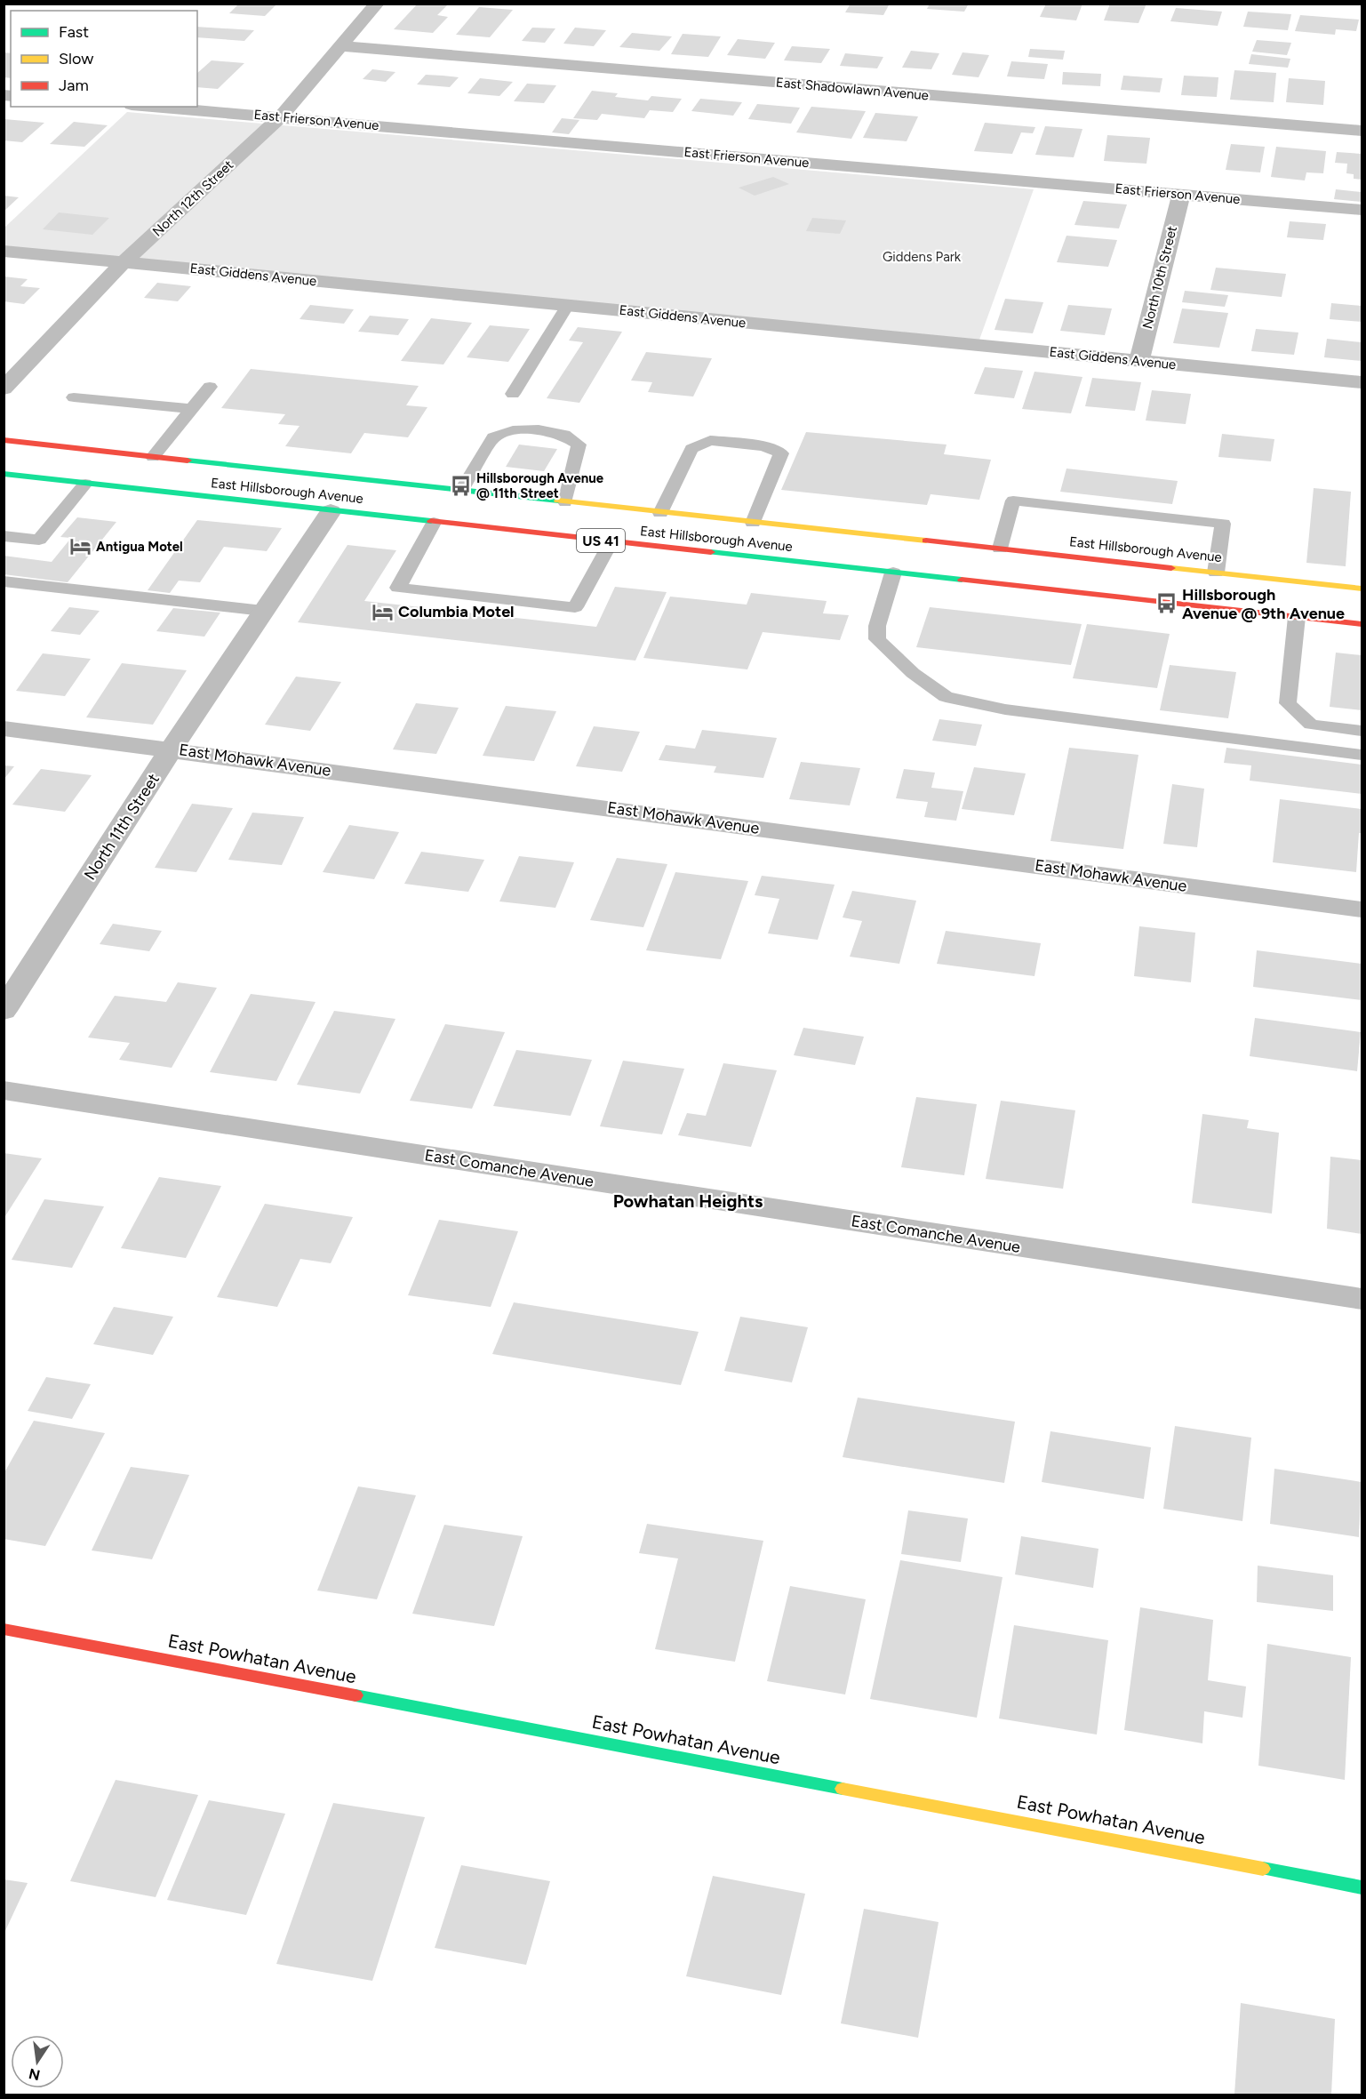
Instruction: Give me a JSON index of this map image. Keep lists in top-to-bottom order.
{
  "streets": {
    "main road": ["East Hillsborough Avenue", "US 41", "East Powhatan Avenue"],
    "street": [
      "East Shadowlawn Avenue",
      "East Frierson Avenue",
      "North 12th Street",
      "East Giddens Avenue",
      "North 10th Street",
      "East Mohawk Avenue",
      "North 11th Street",
      "East Comanche Avenue"
    ]
  },
  "crossings": [
    ["East Shadowlawn Avenue", "North 12th Street"],
    ["East Frierson Avenue", "North 12th Street"],
    ["East Frierson Avenue", "North 10th Street"],
    ["North 12th Street", "East Giddens Avenue"],
    ["East Giddens Avenue", "North 10th Street"],
    ["East Hillsborough Avenue", "North 11th Street"],
    ["East Mohawk Avenue", "North 11th Street"]
  ],
  "districts": ["Powhatan Heights"],
  "parks": ["Giddens Park"],
  "places": {
    "bus stop": ["Hillsborough Avenue @ 11th Street", "Hillsborough Avenue @ 9th Avenue"],
    "hotel": ["Antigua Motel", "Columbia Motel"]
  },
  "legend": ["Fast", "Slow", "Jam"],
  "north": "bottom"
}
